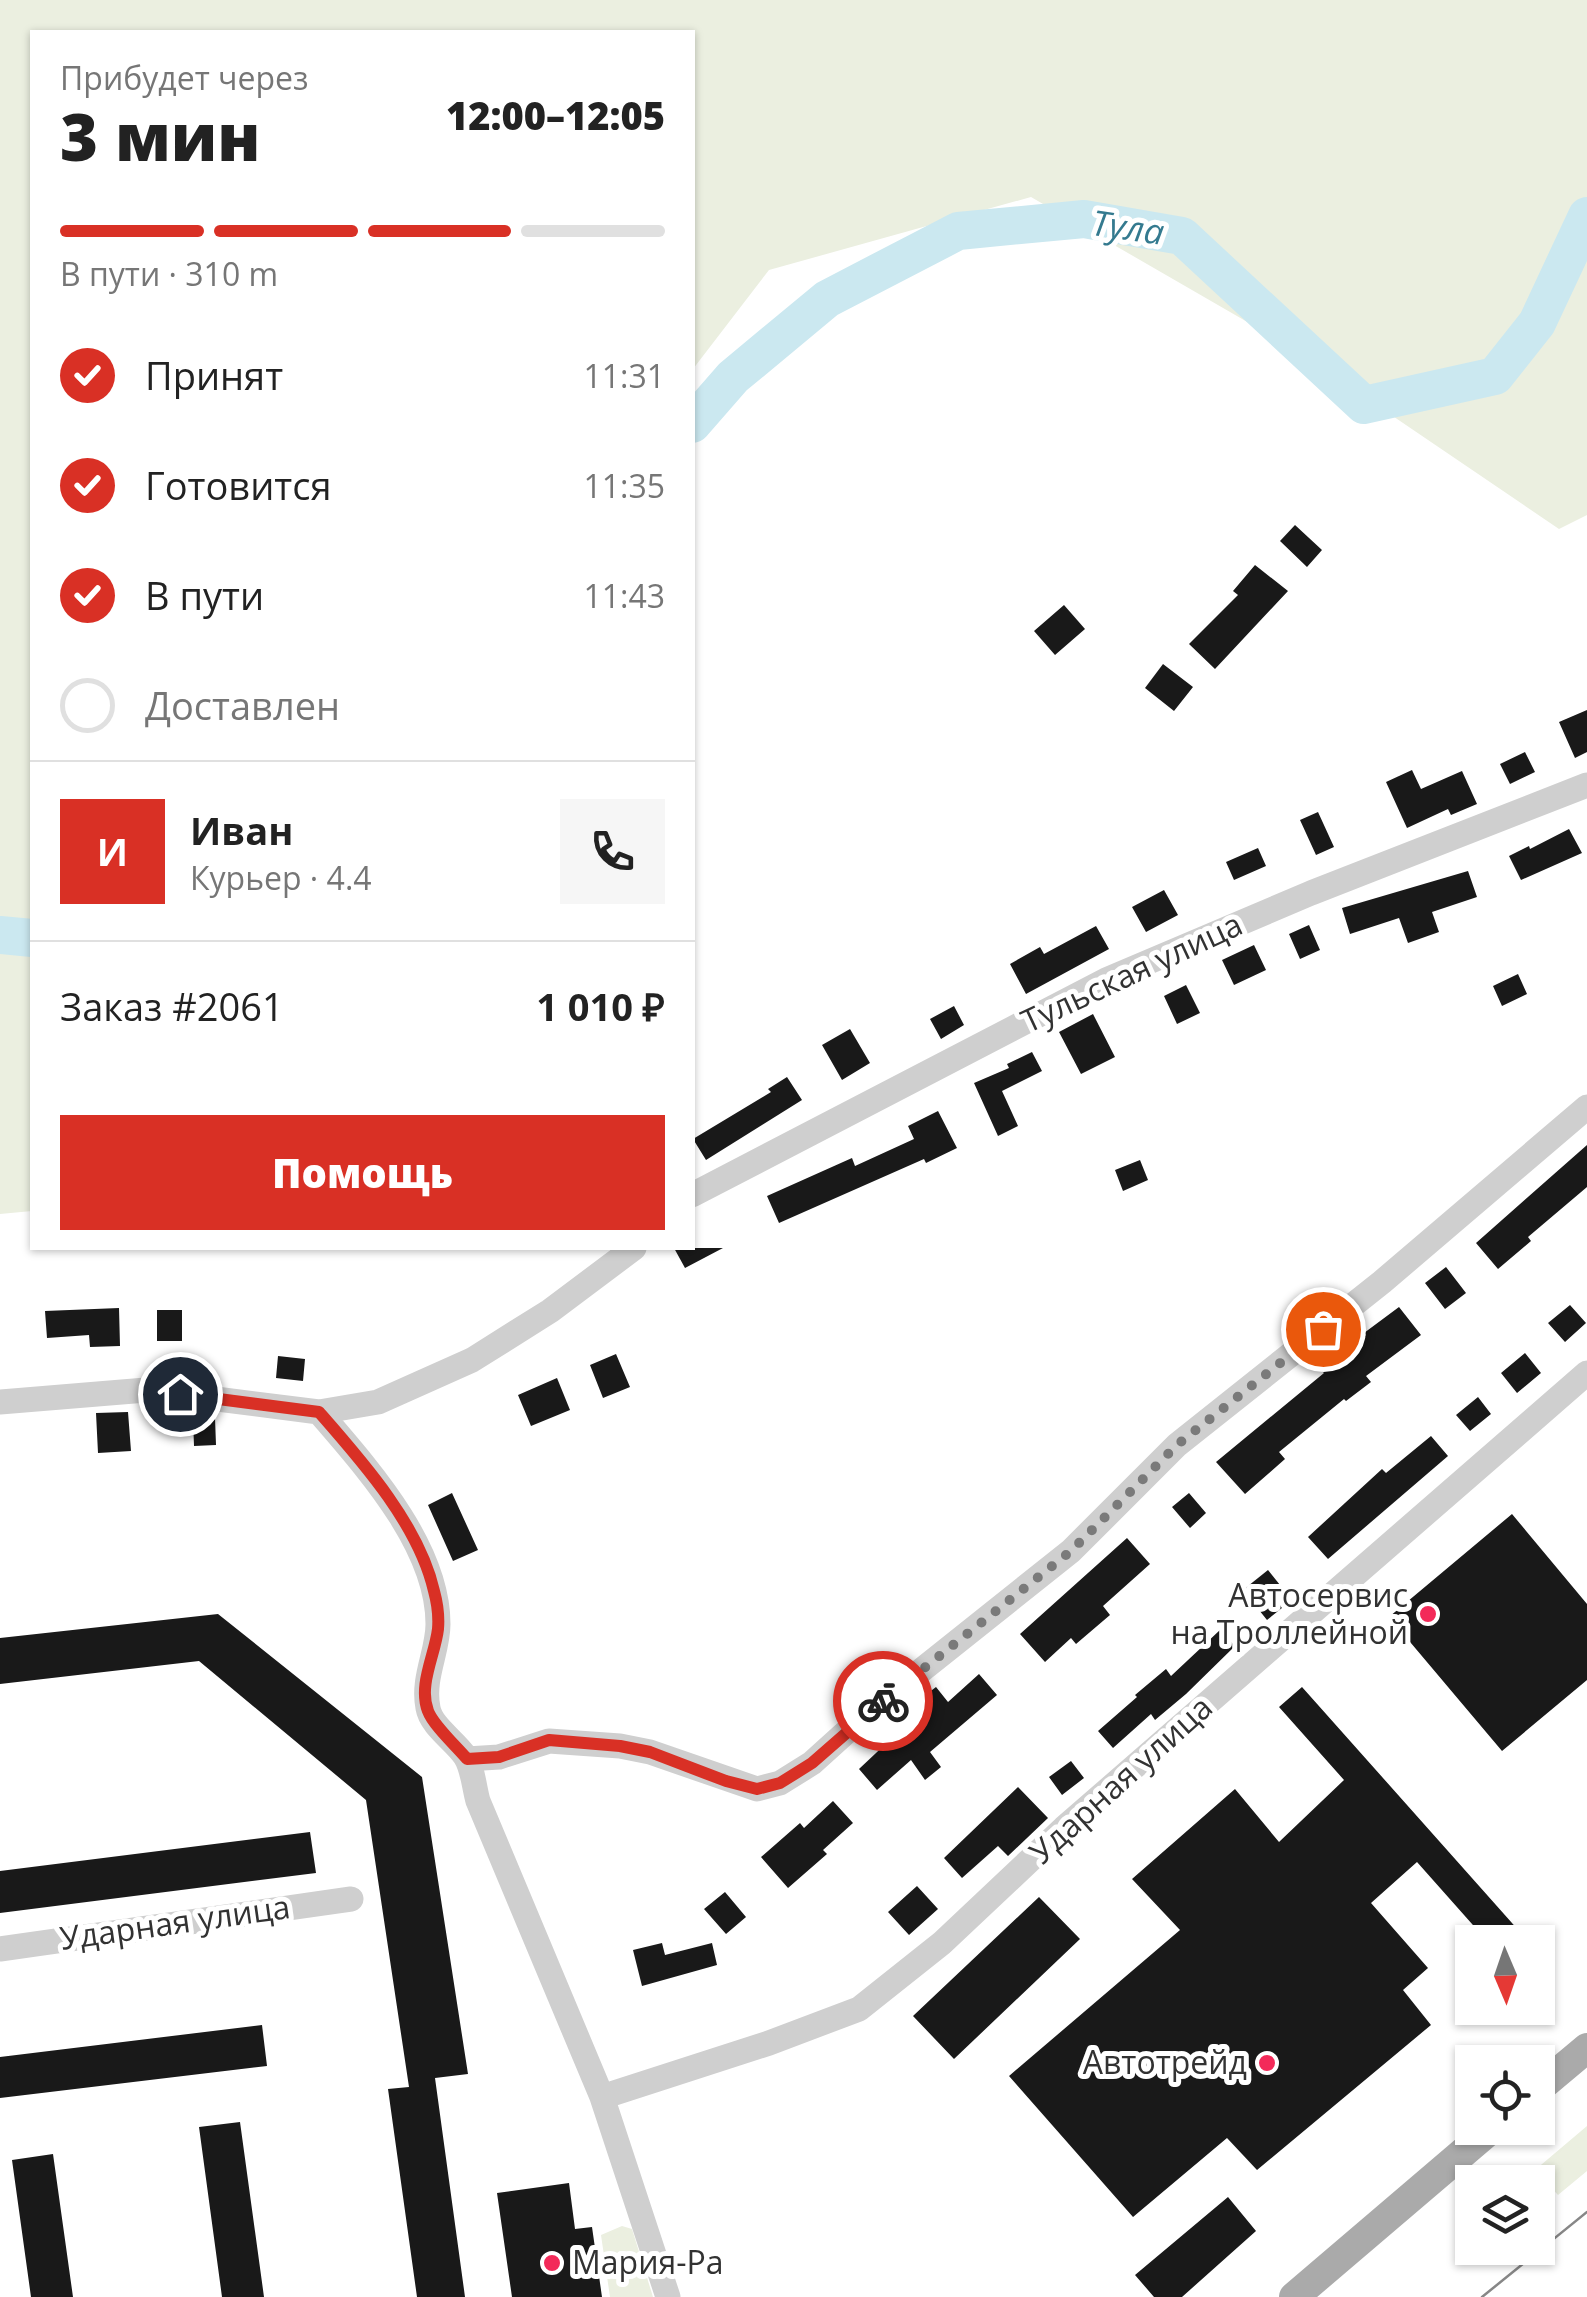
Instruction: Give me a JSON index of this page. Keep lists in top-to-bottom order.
{
  "streets": {
    "street": ["Тульская улица", "Ударная улица"]
  },
  "water": ["Тула"],
  "places": ["Автосервис на Троллейной", "Автотрейд", "Мария-Ра"],
  "north": "bottom",
  "page": {
    "heading": ["3 мин", "Прибудет через", "12:00–12:05"],
    "panel": [
      "Иван",
      "Курьер · 4.4",
      "Заказ #2061",
      "1 010 ₽"
    ],
    "bar": "В пути · 310 m",
    "list": [
      ["Принят", "11:31"],
      ["Готовится", "11:35"],
      ["В пути", "11:43"],
      "Доставлен"
    ],
    "round": "И",
    "buttons": "Помощь"
  }
}
